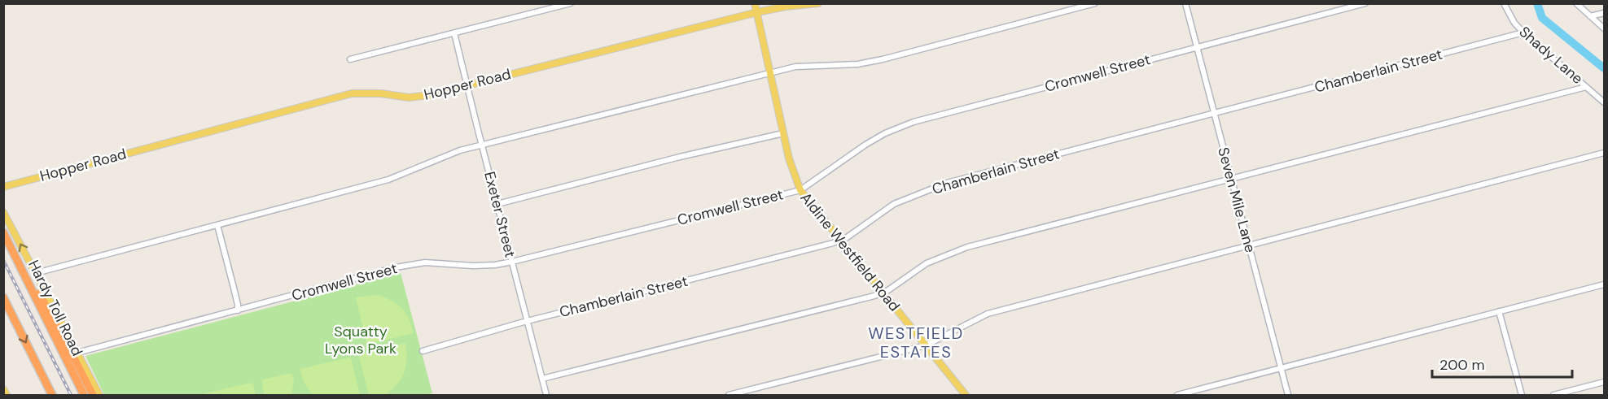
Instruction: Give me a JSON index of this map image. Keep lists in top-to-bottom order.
{
  "streets": {
    "highway": ["Hardy Toll Road"],
    "main road": ["Hopper Road", "Aldine Westfield Road"],
    "street": [
      "Shady Lane",
      "Chamberlain Street",
      "Cromwell Street",
      "Seven Mile Lane",
      "Exeter Street"
    ]
  },
  "crossings": [
    ["Shady Lane", "Chamberlain Street"],
    ["Chamberlain Street", "Seven Mile Lane"],
    ["Chamberlain Street", "Exeter Street"],
    ["Chamberlain Street", "Aldine Westfield Road"],
    ["Cromwell Street", "Seven Mile Lane"],
    ["Cromwell Street", "Exeter Street"],
    ["Cromwell Street", "Aldine Westfield Road"],
    ["Hopper Road", "Exeter Street"],
    ["Hopper Road", "Aldine Westfield Road"]
  ],
  "districts": ["WESTFIELD ESTATES"],
  "parks": ["Squatty Lyons Park"],
  "scale_bar": "200 m"
}
